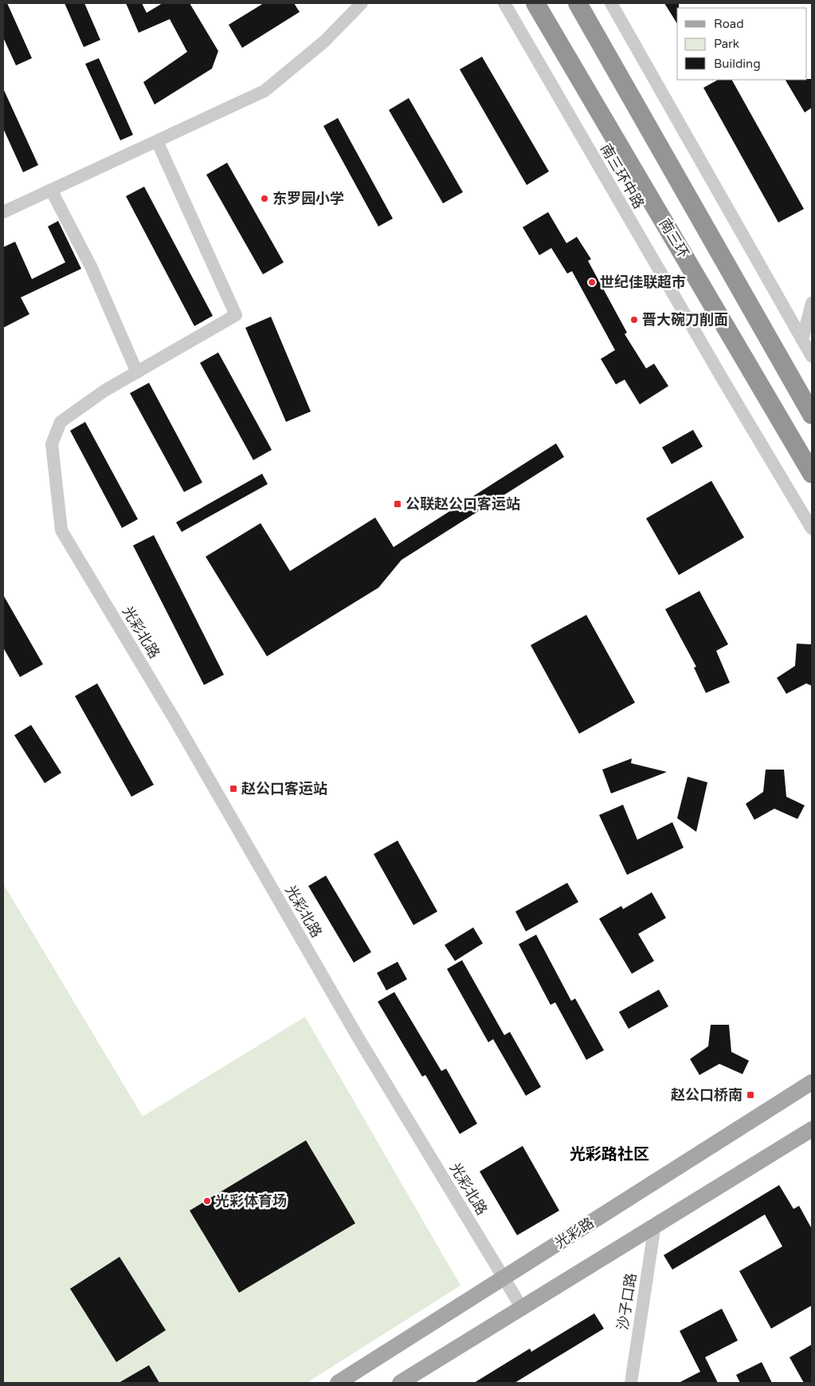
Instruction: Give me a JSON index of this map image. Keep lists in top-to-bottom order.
{
  "streets": {
    "highway": ["南三环"],
    "main road": ["光彩路"],
    "street": ["南三环中路", "光彩北路", "沙子口路"]
  },
  "crossings": [
    ["光彩北路", "光彩路"]
  ],
  "districts": ["光彩路社区"],
  "places": {
    "other": [
      "东罗园小学",
      "世纪佳联超市",
      "晋大碗刀削面",
      "光彩体育场"
    ],
    "transit": ["公联赵公口客运站", "赵公口客运站", "赵公口桥南"]
  },
  "legend": ["Road", "Park", "Building"]
}
